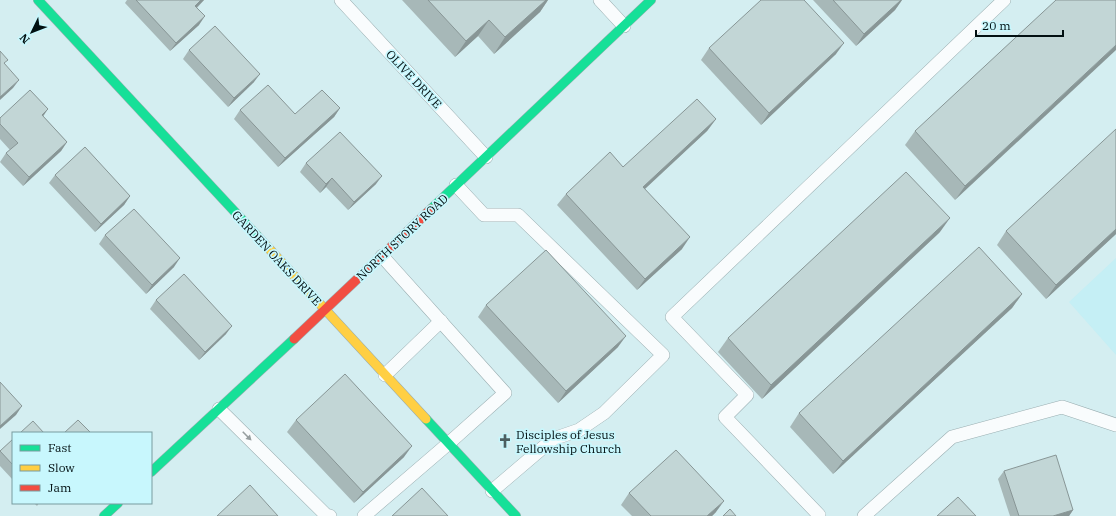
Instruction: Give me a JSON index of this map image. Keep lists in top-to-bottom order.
{
  "streets": {
    "main road": ["NORTH STORY ROAD", "GARDEN OAKS DRIVE"],
    "lane": ["OLIVE DRIVE"]
  },
  "crossings": [
    ["OLIVE DRIVE", "NORTH STORY ROAD"],
    ["NORTH STORY ROAD", "GARDEN OAKS DRIVE"]
  ],
  "places": {
    "church": ["Disciples of Jesus Fellowship Church"]
  },
  "legend": ["Fast", "Slow", "Jam"],
  "scale_bar": "20 m",
  "north": "bottom left"
}
